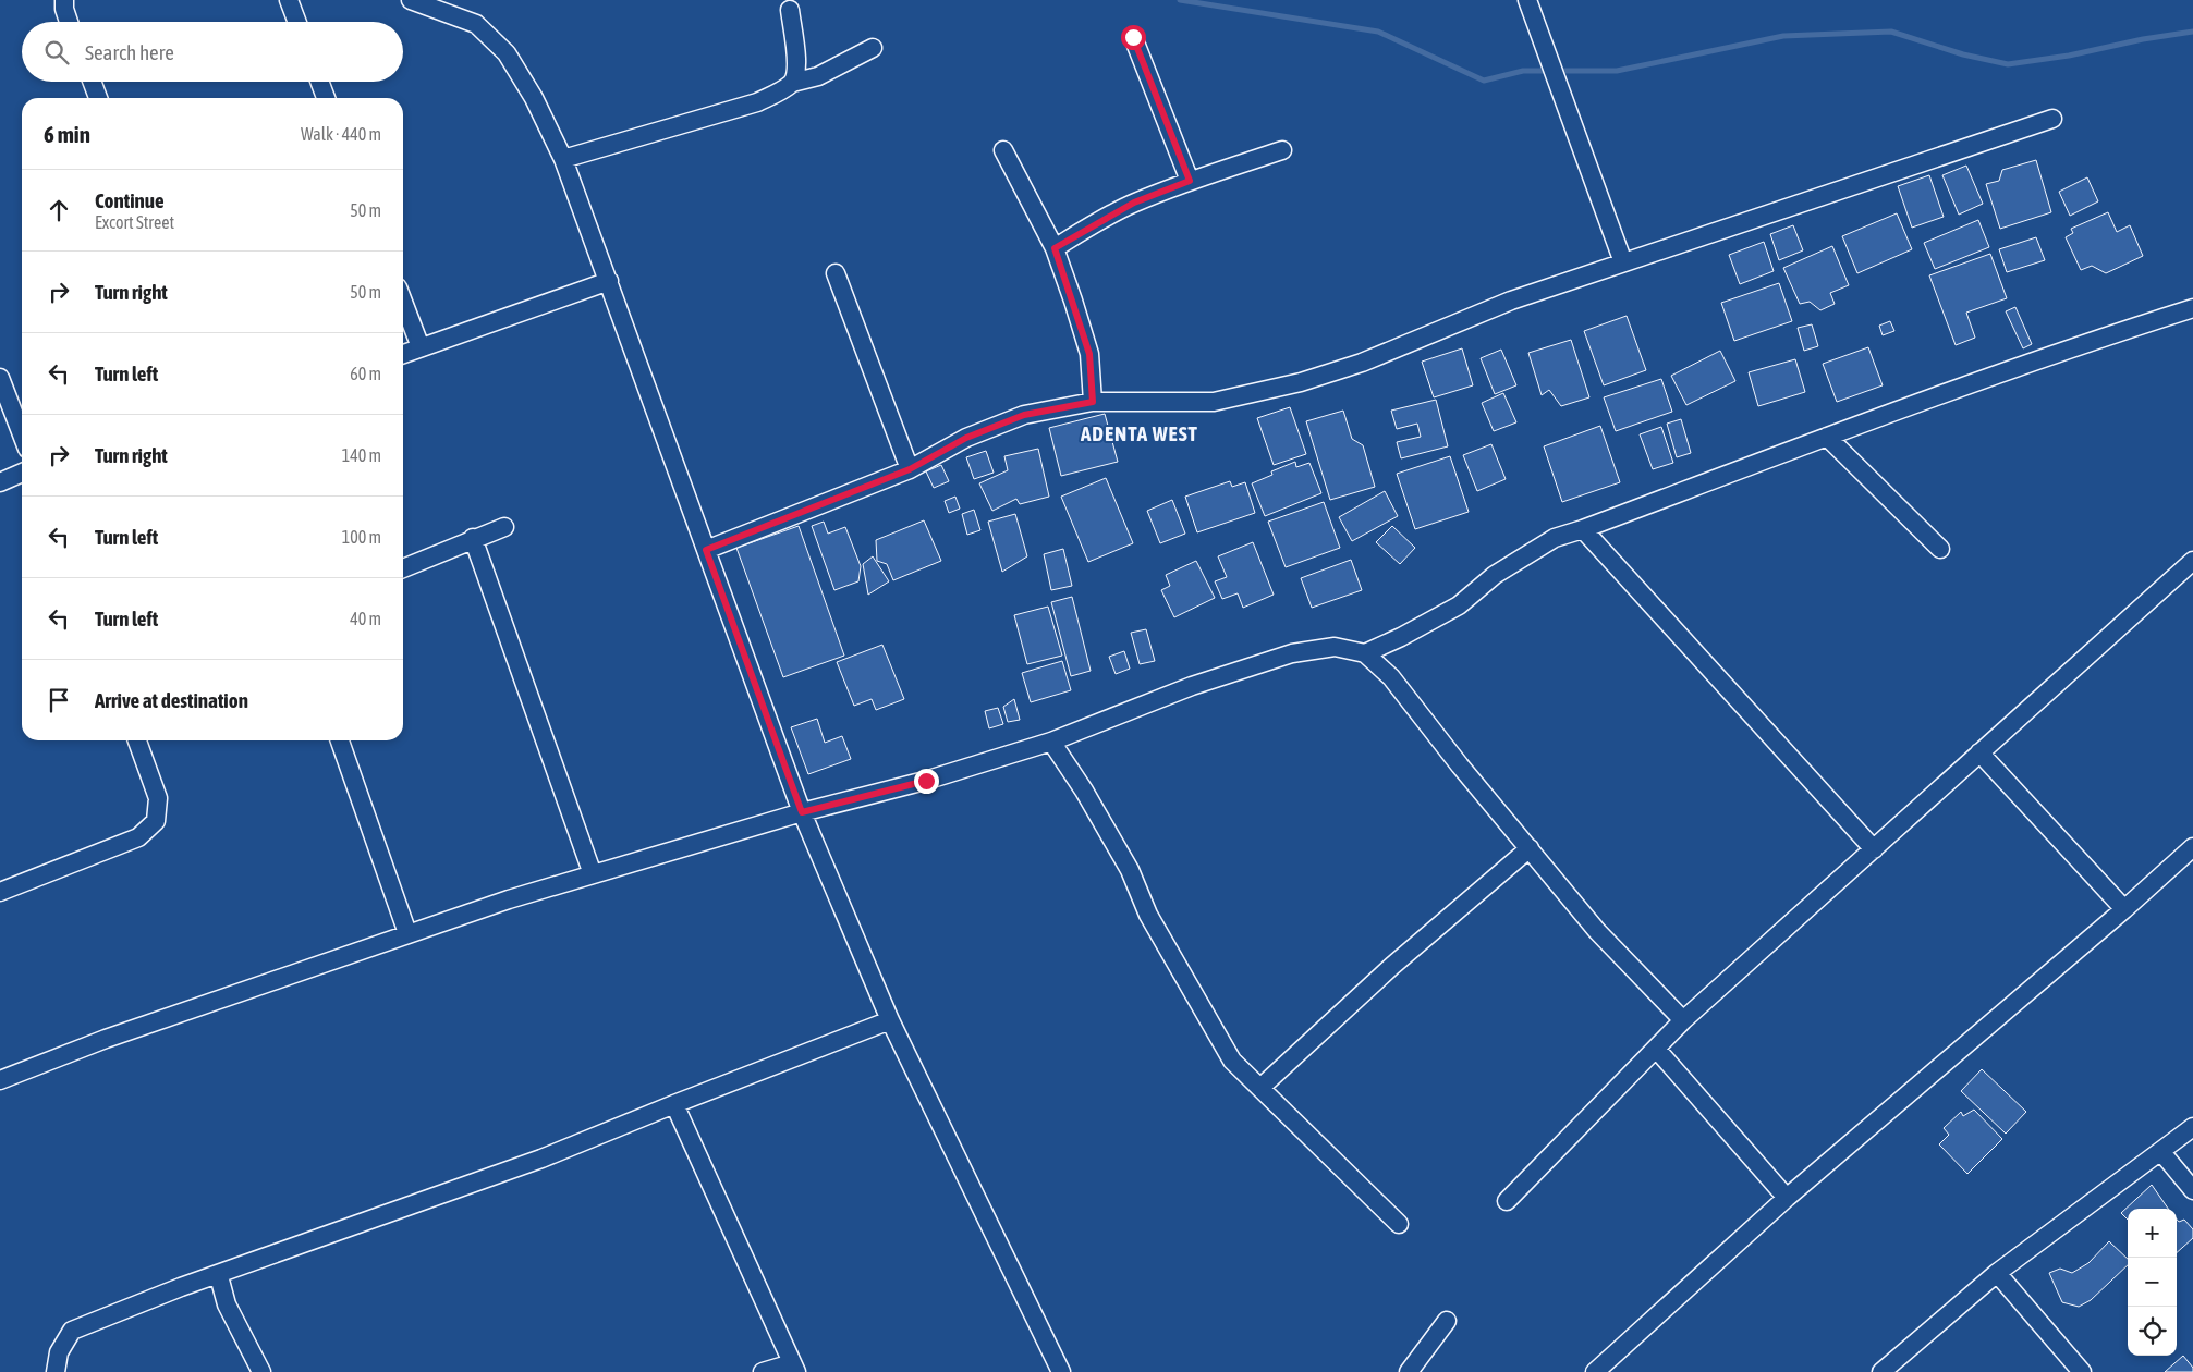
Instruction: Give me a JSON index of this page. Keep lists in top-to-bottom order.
{
  "districts": ["ADENTA WEST"],
  "page": {
    "search": "Search here",
    "heading": ["6 min", "Walk · 440 m"],
    "list": [
      ["Continue", "Excort Street", "50 m"],
      ["Turn right", "50 m"],
      ["Turn left", "60 m"],
      ["Turn right", "140 m"],
      ["Turn left", "100 m"],
      ["Turn left", "40 m"],
      "Arrive at destination"
    ],
    "map_buttons": ["+", "−"]
  }
}
